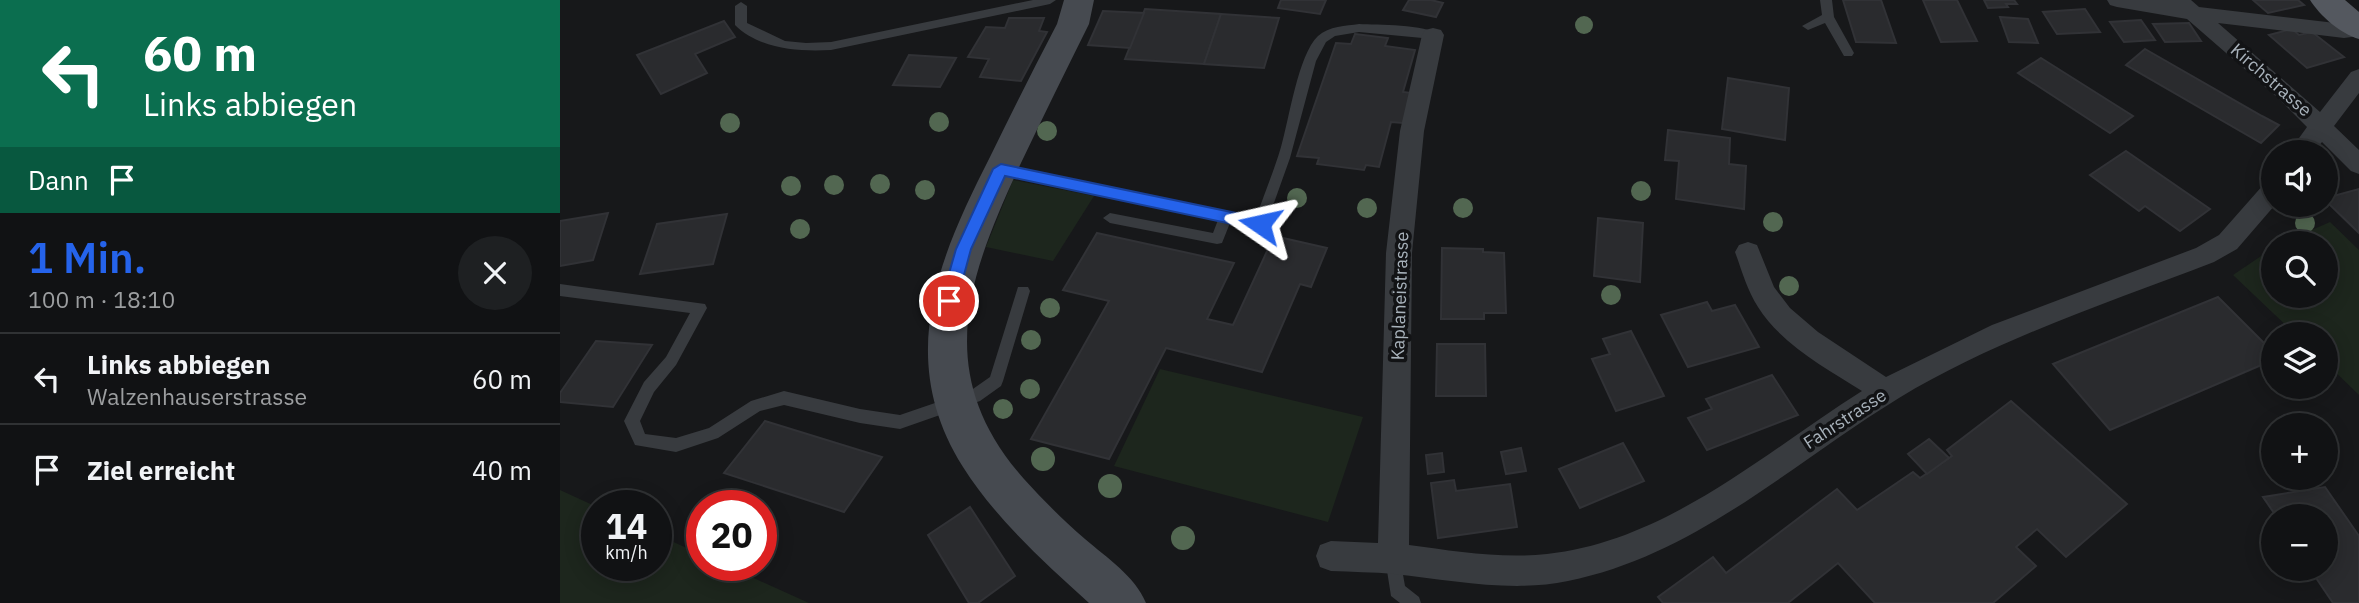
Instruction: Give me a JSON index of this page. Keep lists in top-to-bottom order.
{
  "streets": {
    "street": ["Kirchstrasse", "Kaplaneistrasse", "Fahrstrasse"]
  },
  "crossings": [
    ["Kaplaneistrasse", "Fahrstrasse"]
  ],
  "page": {
    "turn": ["60 m", "Links abbiegen"],
    "map_buttons": ["+", "−"],
    "then": "Dann",
    "heading": ["1 Min.", "100 m · 18:10"],
    "list": [
      {
        "name": "Links abbiegen",
        "note": "Walzenhauserstrasse",
        "value": "60 m"
      },
      {
        "name": "Ziel erreicht",
        "value": "40 m"
      }
    ],
    "speed": "14 km/h",
    "limit": "20"
  }
}
